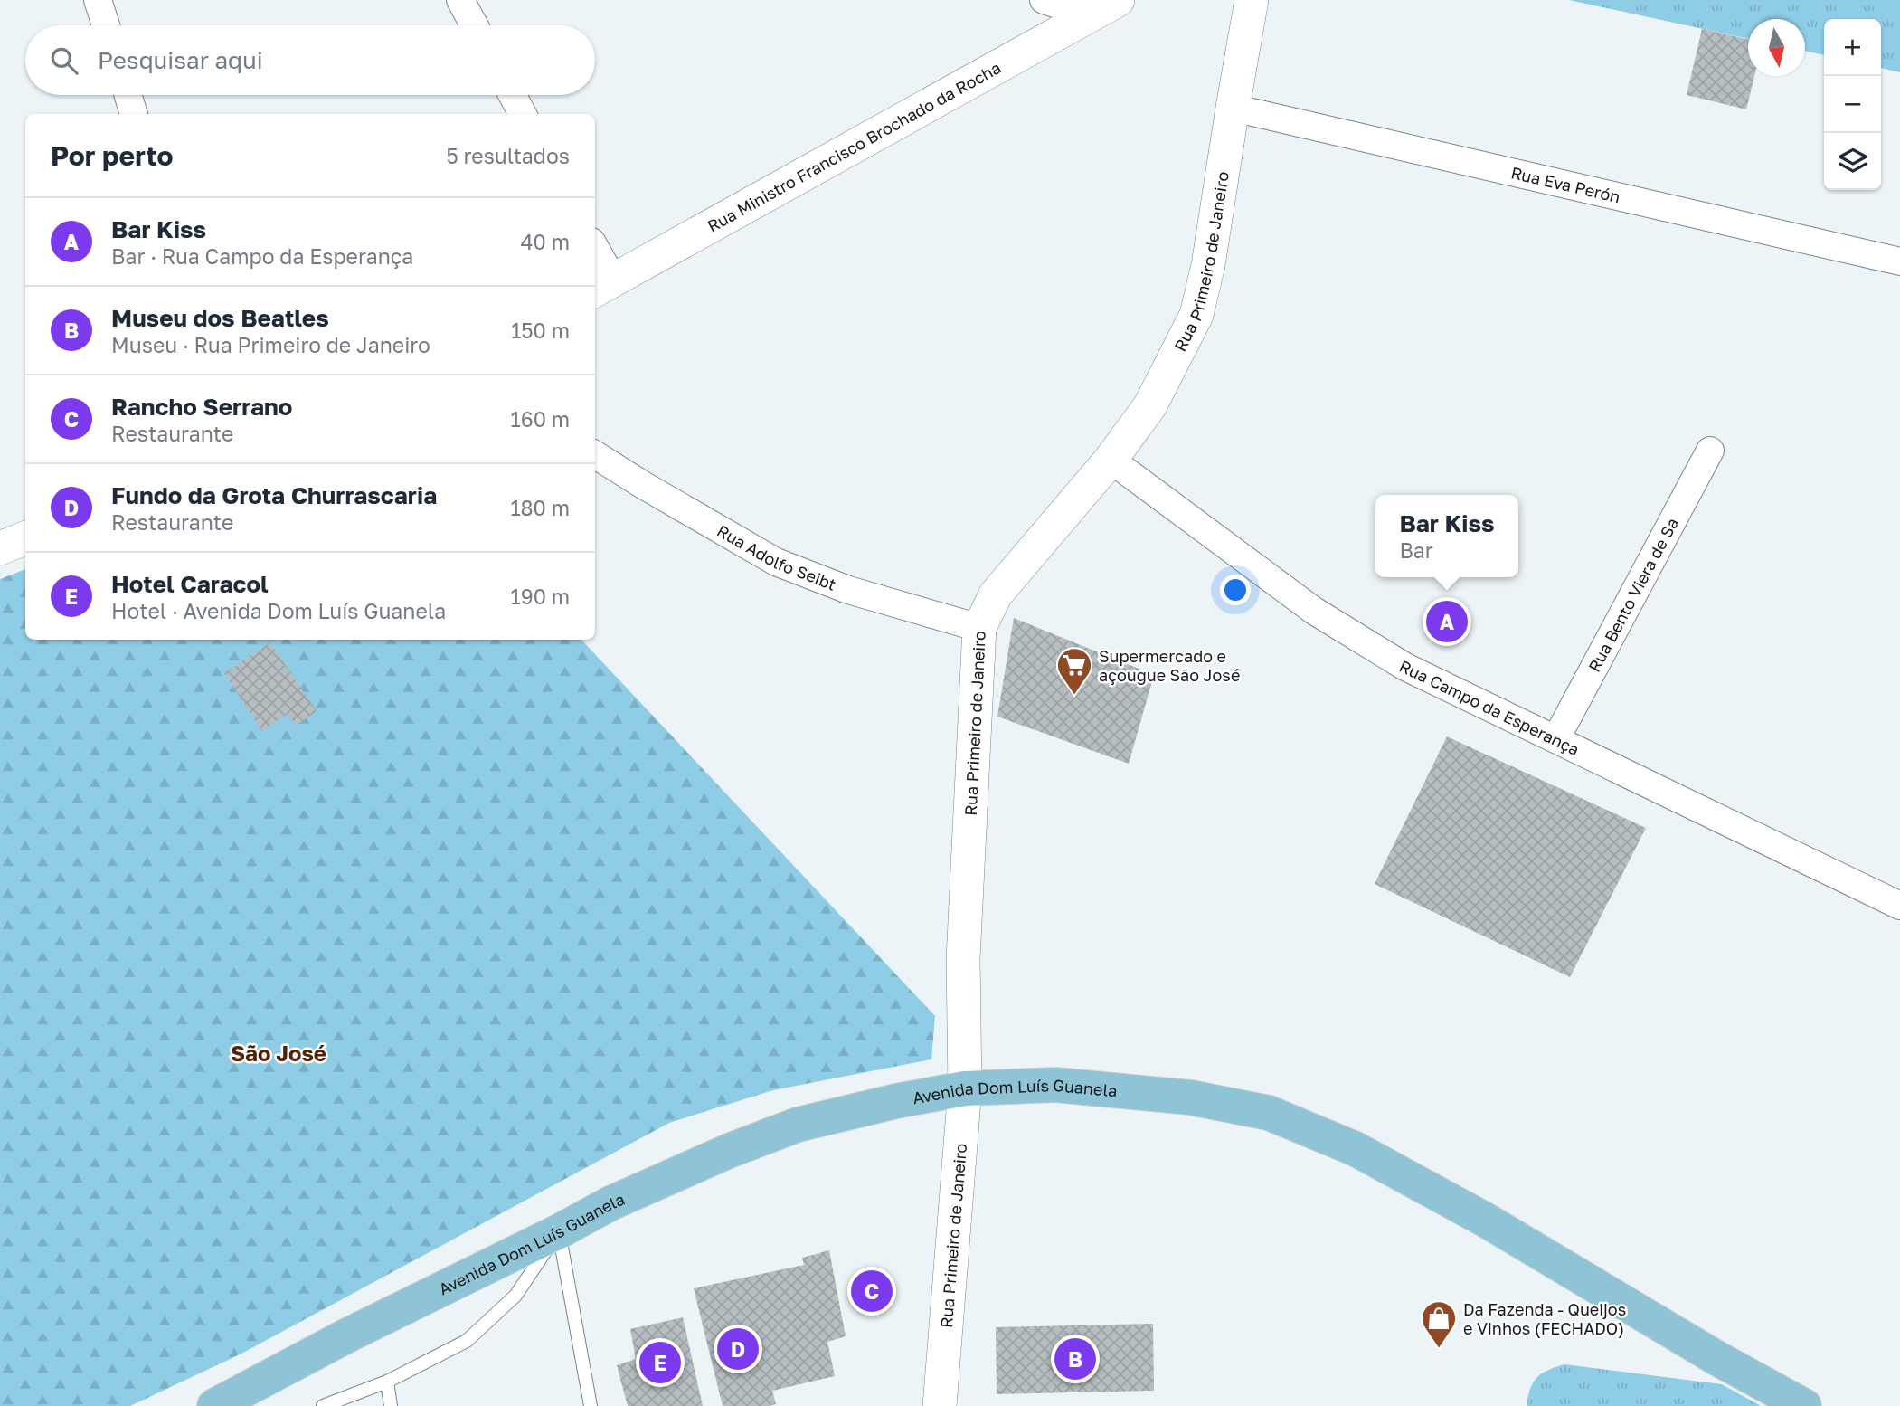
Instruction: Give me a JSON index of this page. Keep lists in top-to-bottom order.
{
  "streets": {
    "main road": ["Avenida Dom Luís Guanela"],
    "street": [
      "Rua Ministro Francisco Brochado da Rocha",
      "Rua Eva Perón",
      "Rua Primeiro de Janeiro",
      "Rua Adolfo Seibt",
      "Rua Bento Viera de Sa",
      "Rua Campo da Esperança"
    ]
  },
  "crossings": [
    ["Rua Eva Perón", "Rua Primeiro de Janeiro"],
    ["Rua Primeiro de Janeiro", "Rua Adolfo Seibt"],
    ["Rua Primeiro de Janeiro", "Rua Campo da Esperança"],
    ["Rua Primeiro de Janeiro", "Avenida Dom Luís Guanela"],
    ["Rua Bento Viera de Sa", "Rua Campo da Esperança"]
  ],
  "districts": ["São José"],
  "places": {
    "supermarket": ["Supermercado e açougue São José"],
    "shop": ["Da Fazenda - Queijos e Vinhos (FECHADO)"]
  },
  "north": "bottom",
  "page": {
    "map_buttons": ["+", "−"],
    "search": "Pesquisar aqui",
    "heading": ["Por perto", "5 resultados"],
    "list": [
      {
        "mark": "A",
        "name": "Bar Kiss",
        "note": "Bar · Rua Campo da Esperança",
        "value": "40 m"
      },
      {
        "mark": "B",
        "name": "Museu dos Beatles",
        "note": "Museu · Rua Primeiro de Janeiro",
        "value": "150 m"
      },
      {
        "mark": "C",
        "name": "Rancho Serrano",
        "note": "Restaurante",
        "value": "160 m"
      },
      {
        "mark": "D",
        "name": "Fundo da Grota Churrascaria",
        "note": "Restaurante",
        "value": "180 m"
      },
      {
        "mark": "E",
        "name": "Hotel Caracol",
        "note": "Hotel · Avenida Dom Luís Guanela",
        "value": "190 m"
      }
    ],
    "popup": ["Bar Kiss", "Bar"],
    "pins": [
      "A",
      "C",
      "D",
      "B",
      "E"
    ]
  }
}
